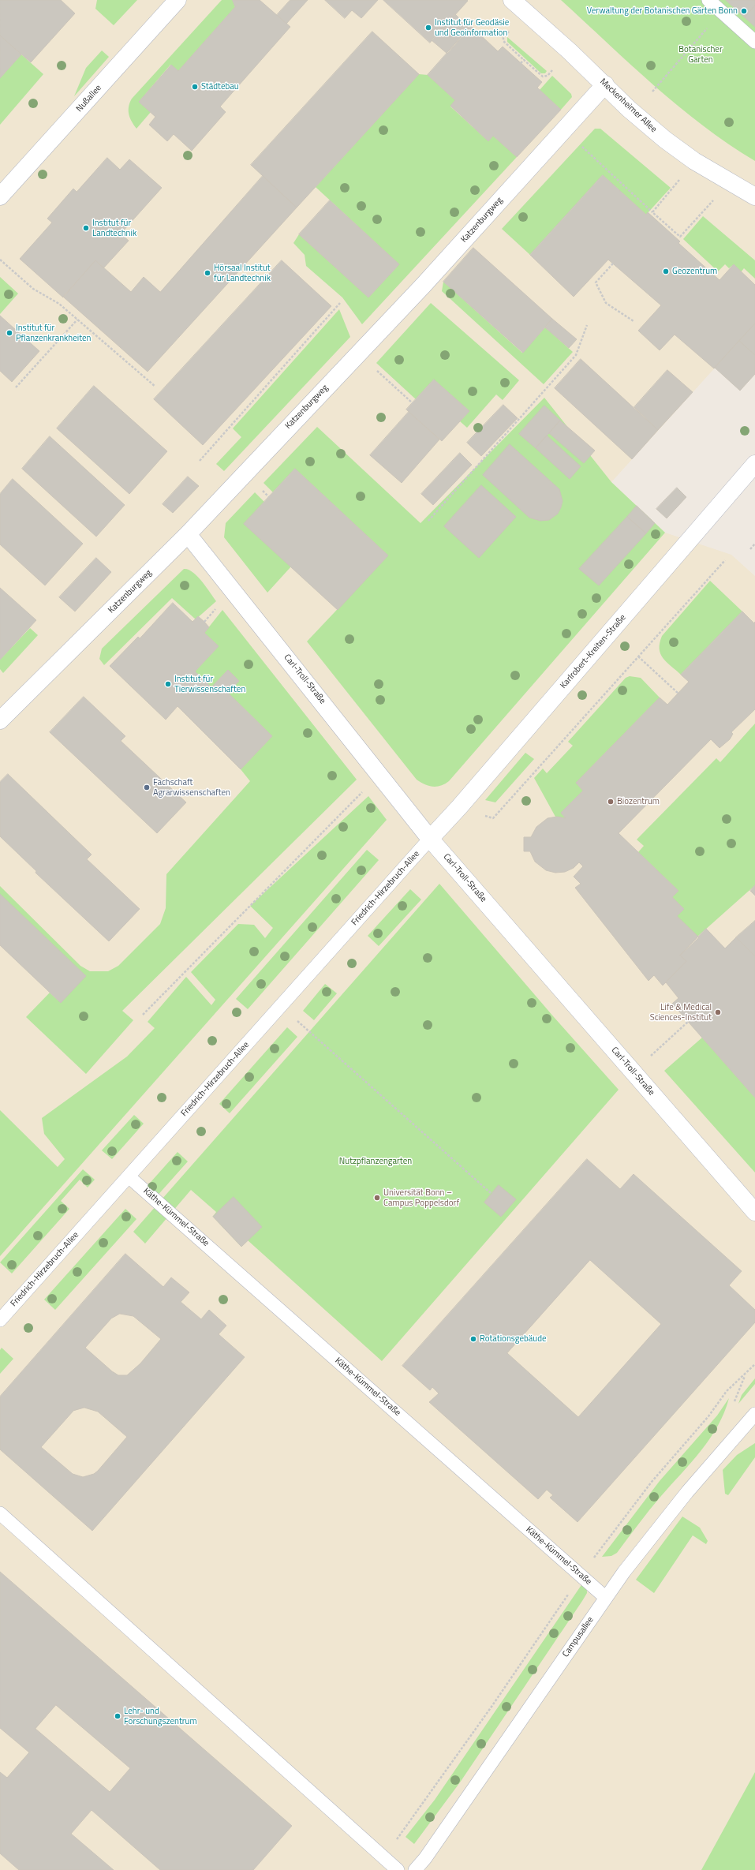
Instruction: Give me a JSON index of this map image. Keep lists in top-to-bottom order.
{
  "streets": {
    "street": [
      "Nußallee",
      "Meckenheimer Allee",
      "Katzenburgweg",
      "Karlrobert-Kreiten-Straße",
      "Carl-Troll-Straße"
    ],
    "lane": ["Friedrich-Hirzebruch-Allee", "Käthe-Kümmel-Straße", "Campusallee"]
  },
  "crossings": [
    ["Meckenheimer Allee", "Katzenburgweg"],
    ["Katzenburgweg", "Carl-Troll-Straße"],
    ["Karlrobert-Kreiten-Straße", "Carl-Troll-Straße"],
    ["Karlrobert-Kreiten-Straße", "Friedrich-Hirzebruch-Allee"],
    ["Carl-Troll-Straße", "Friedrich-Hirzebruch-Allee"],
    ["Friedrich-Hirzebruch-Allee", "Käthe-Kümmel-Straße"],
    ["Käthe-Kümmel-Straße", "Campusallee"]
  ],
  "parks": ["Botanischer Garten", "Nutzpflanzengarten"],
  "places": [
    "Verwaltung der Botanischen Gärten Bonn",
    "Institut für Geodäsie und Geoinformation",
    "Städtebau",
    "Institut für Landtechnik",
    "Geozentrum",
    "Hörsaal Institut für Landtechnik",
    "Institut für Pflanzenkrankheiten",
    "Institut für Tierwissenschaften",
    "Fachschaft Agrarwissenschaften",
    "Biozentrum",
    "Life & Medical Sciences-Institut",
    "Universität Bonn – Campus Poppelsdorf",
    "Rotationsgebäude",
    "Lehr- und Forschungszentrum"
  ]
}
